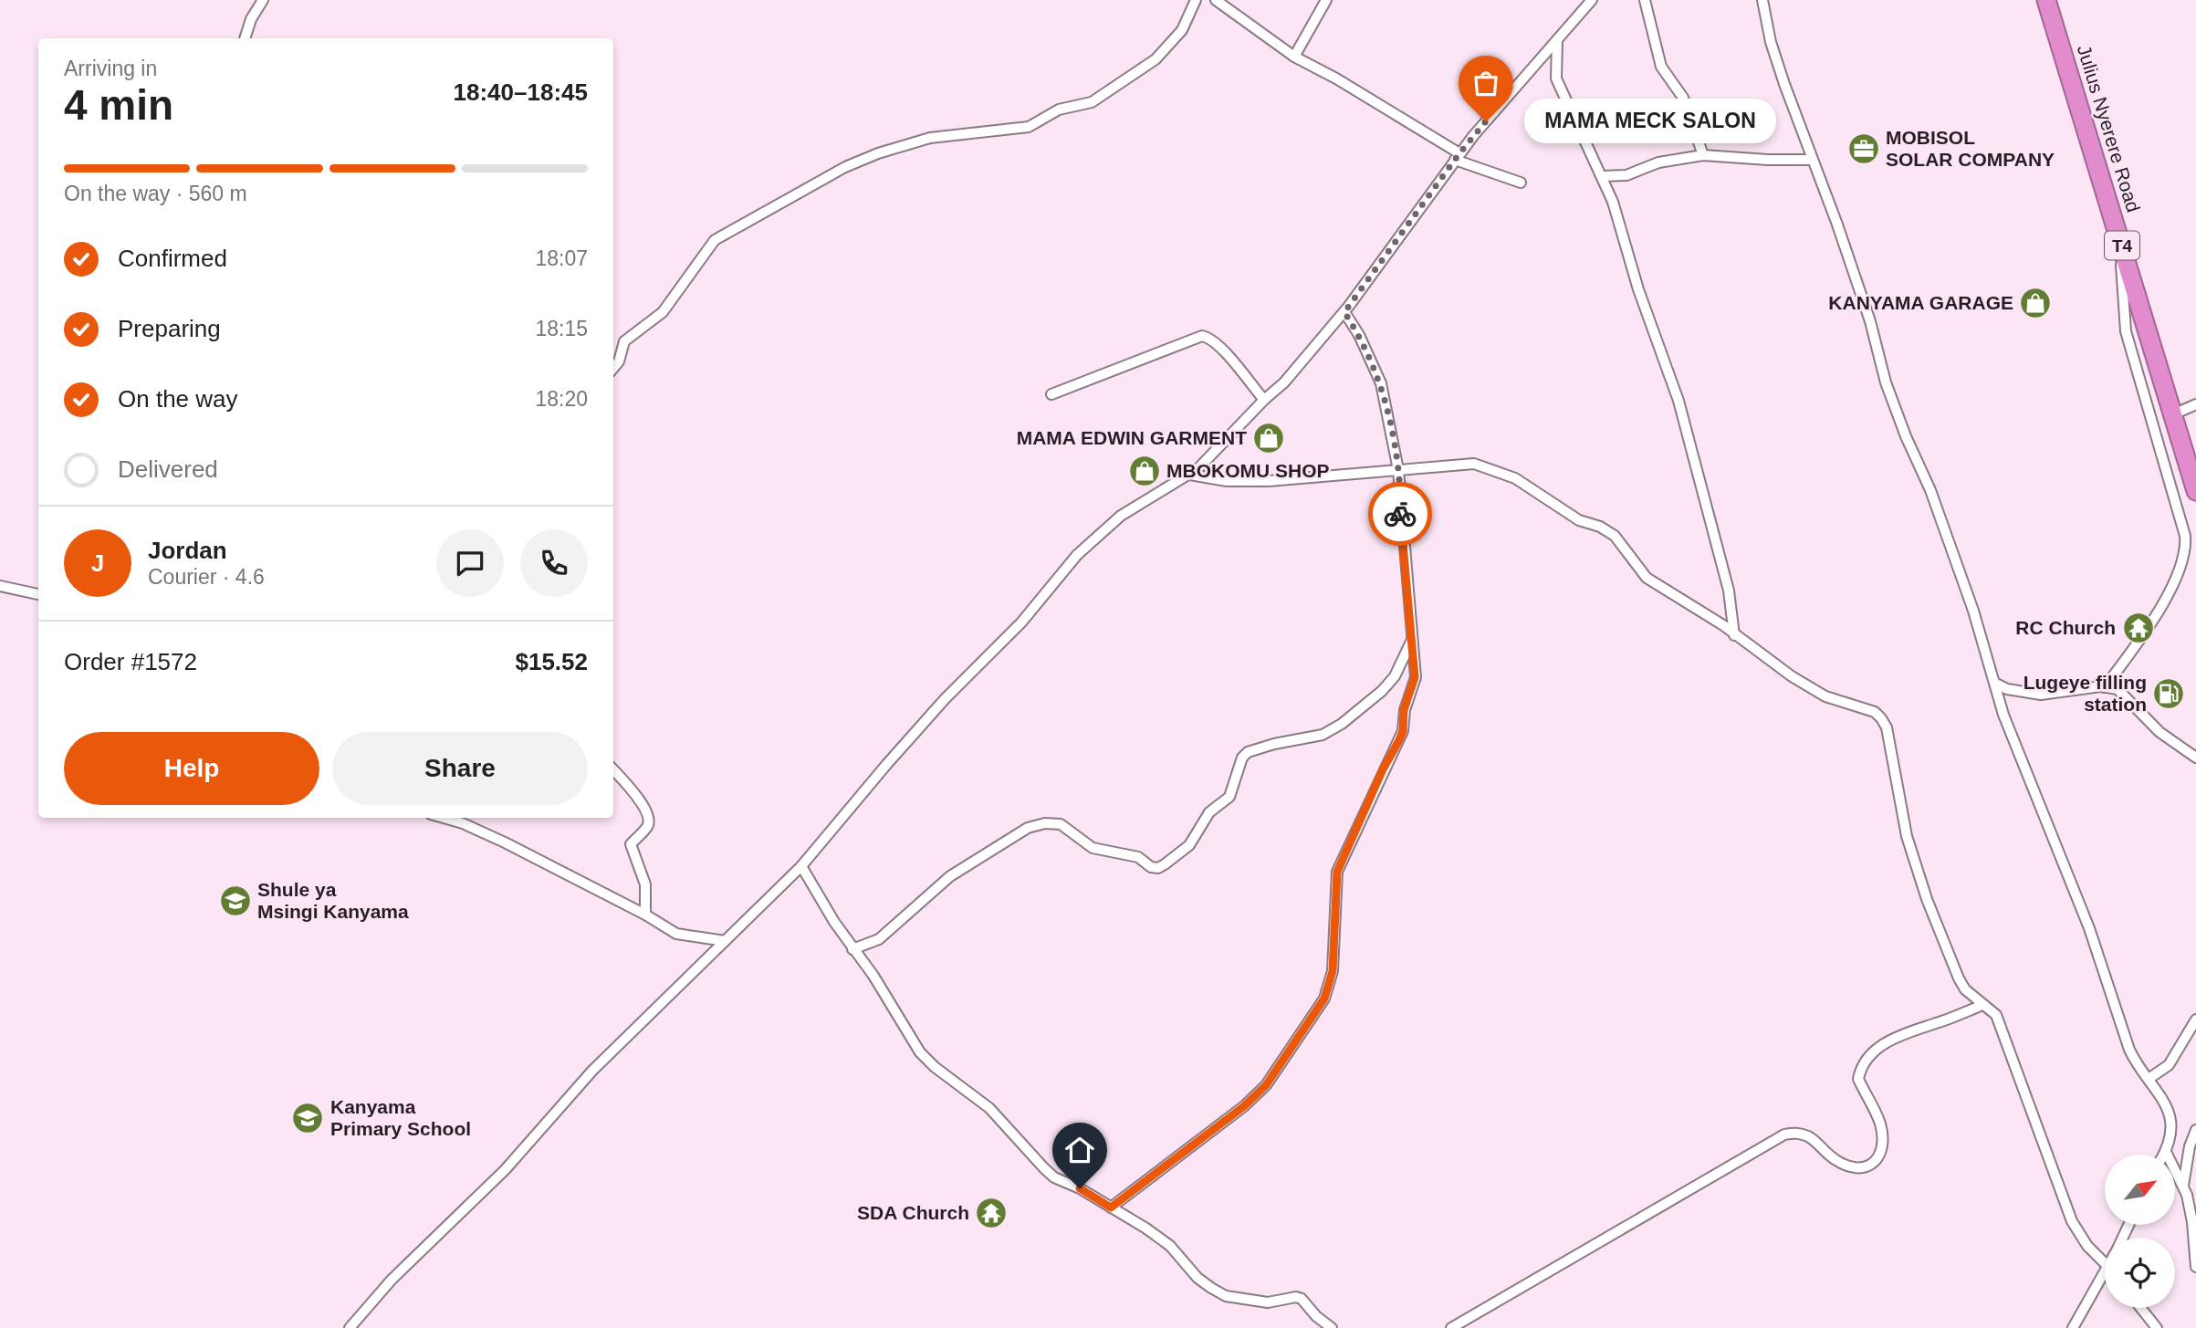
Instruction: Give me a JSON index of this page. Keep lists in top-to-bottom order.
{
  "streets": {
    "highway": ["Julius Nyerere Road", "T4"]
  },
  "places": {
    "other": ["MAMA MECK SALON"],
    "office": ["MOBISOL SOLAR COMPANY"],
    "shop": ["KANYAMA GARAGE", "MAMA EDWIN GARMENT", "MBOKOMU SHOP"],
    "temple": ["RC Church", "SDA Church"],
    "fuel station": ["Lugeye filling station"],
    "school or university": ["Shule ya Msingi Kanyama", "Kanyama Primary School"]
  },
  "north": "top right",
  "page": {
    "heading": ["4 min", "Arriving in", "18:40–18:45"],
    "panel": [
      "Jordan",
      "Courier · 4.6",
      "Order #1572",
      "$15.52"
    ],
    "bubble": "MAMA MECK SALON",
    "bar": "On the way · 560 m",
    "list": [
      ["Confirmed", "18:07"],
      ["Preparing", "18:15"],
      ["On the way", "18:20"],
      "Delivered"
    ],
    "round": "J",
    "buttons": ["Help", "Share"]
  }
}
